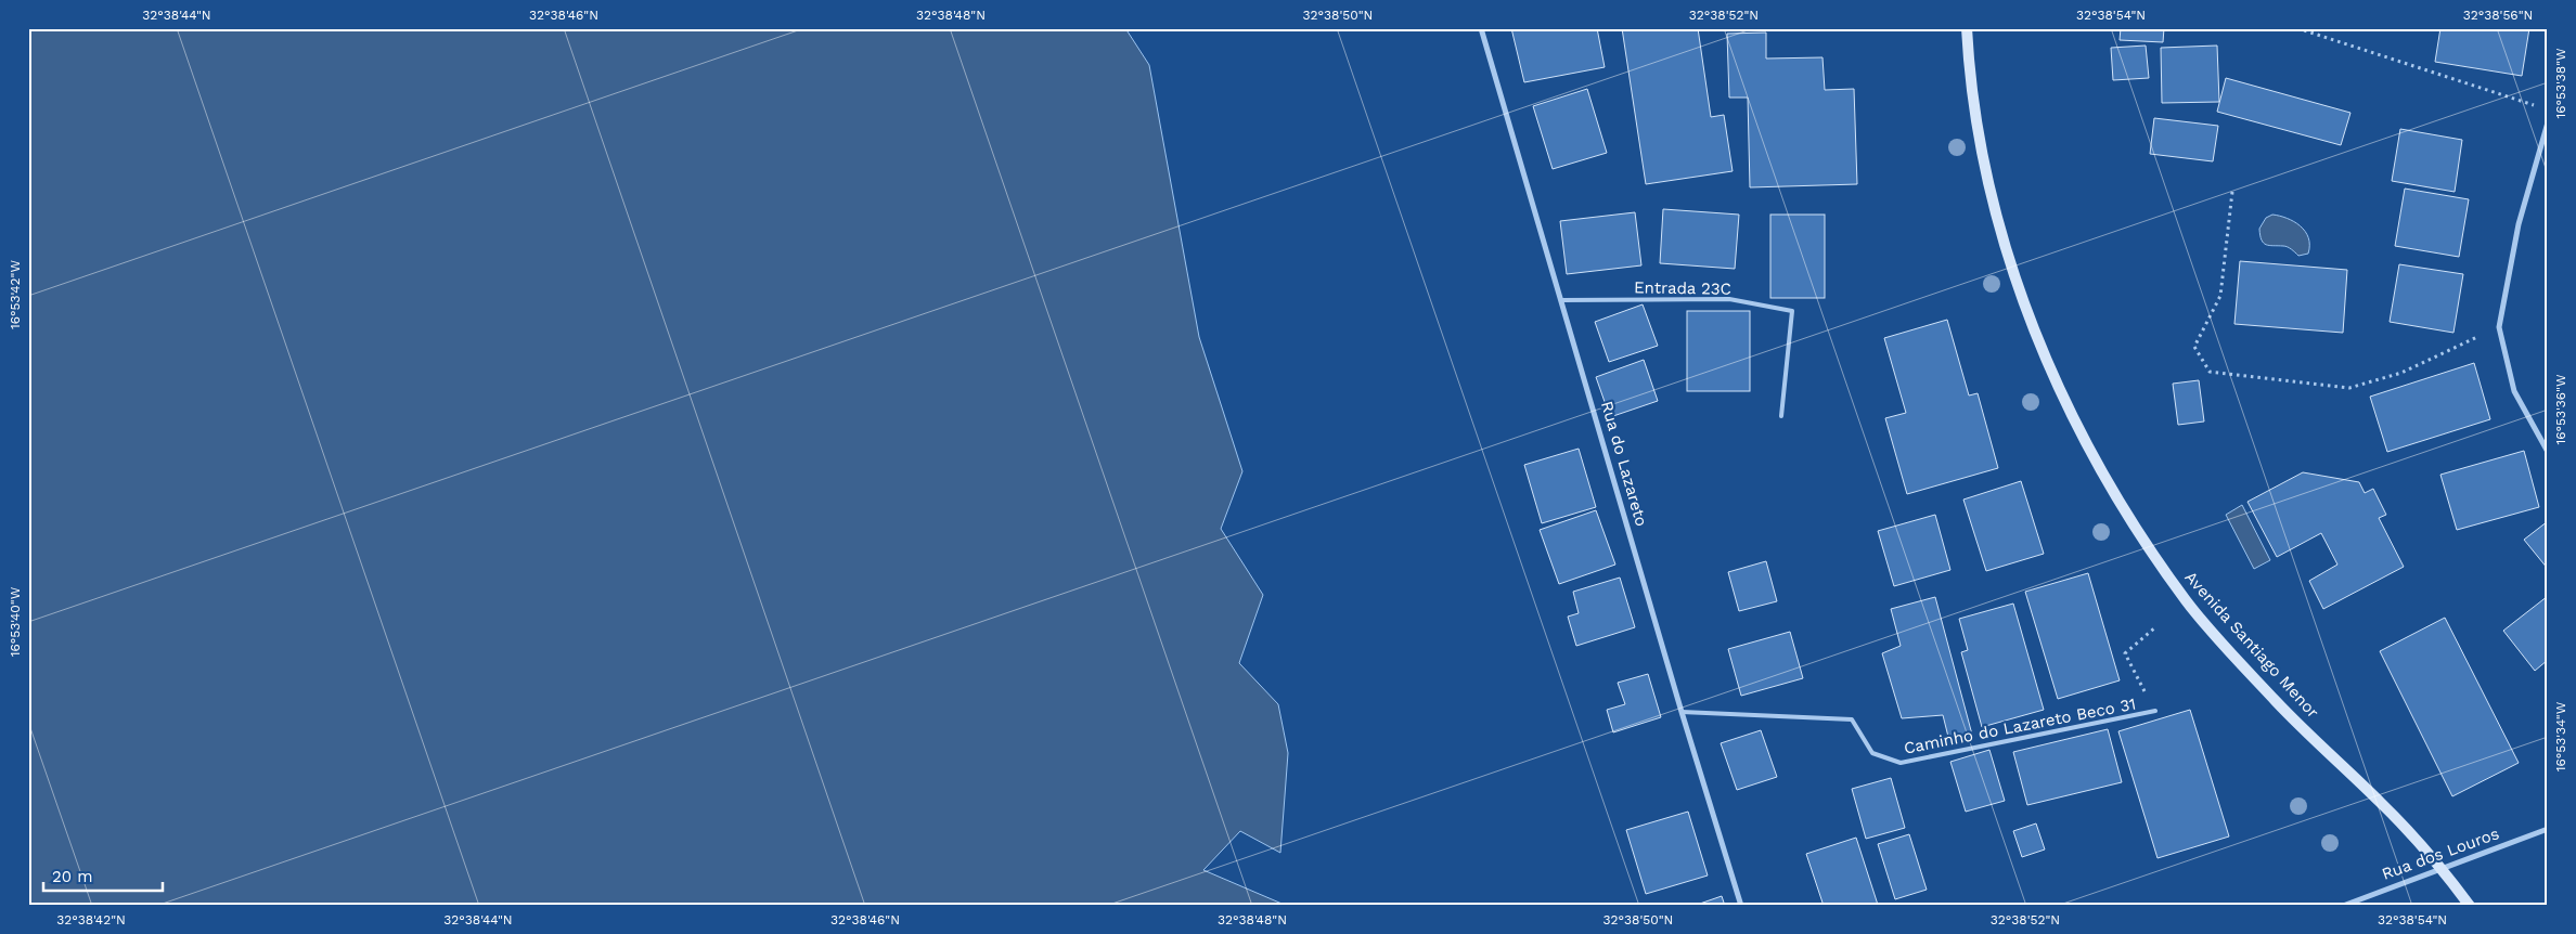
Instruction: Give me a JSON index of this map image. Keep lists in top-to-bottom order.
{
  "streets": {
    "main road": ["Avenida Santiago Menor"],
    "street": ["Rua do Lazareto", "Rua dos Louros"],
    "lane": ["Entrada 23C", "Caminho do Lazareto Beco 31"]
  },
  "crossings": [
    ["Entrada 23C", "Rua do Lazareto"],
    ["Rua do Lazareto", "Caminho do Lazareto Beco 31"],
    ["Avenida Santiago Menor", "Rua dos Louros"]
  ],
  "scale_bar": "20 m",
  "coordinates": [
    "32°38'44\"N",
    "32°38'46\"N",
    "32°38'48\"N",
    "32°38'50\"N",
    "32°38'52\"N",
    "32°38'54\"N",
    "32°38'56\"N",
    "16°53'38\"W",
    "16°53'42\"W",
    "16°53'36\"W",
    "16°53'40\"W",
    "16°53'34\"W",
    "32°38'42\"N"
  ]
}
